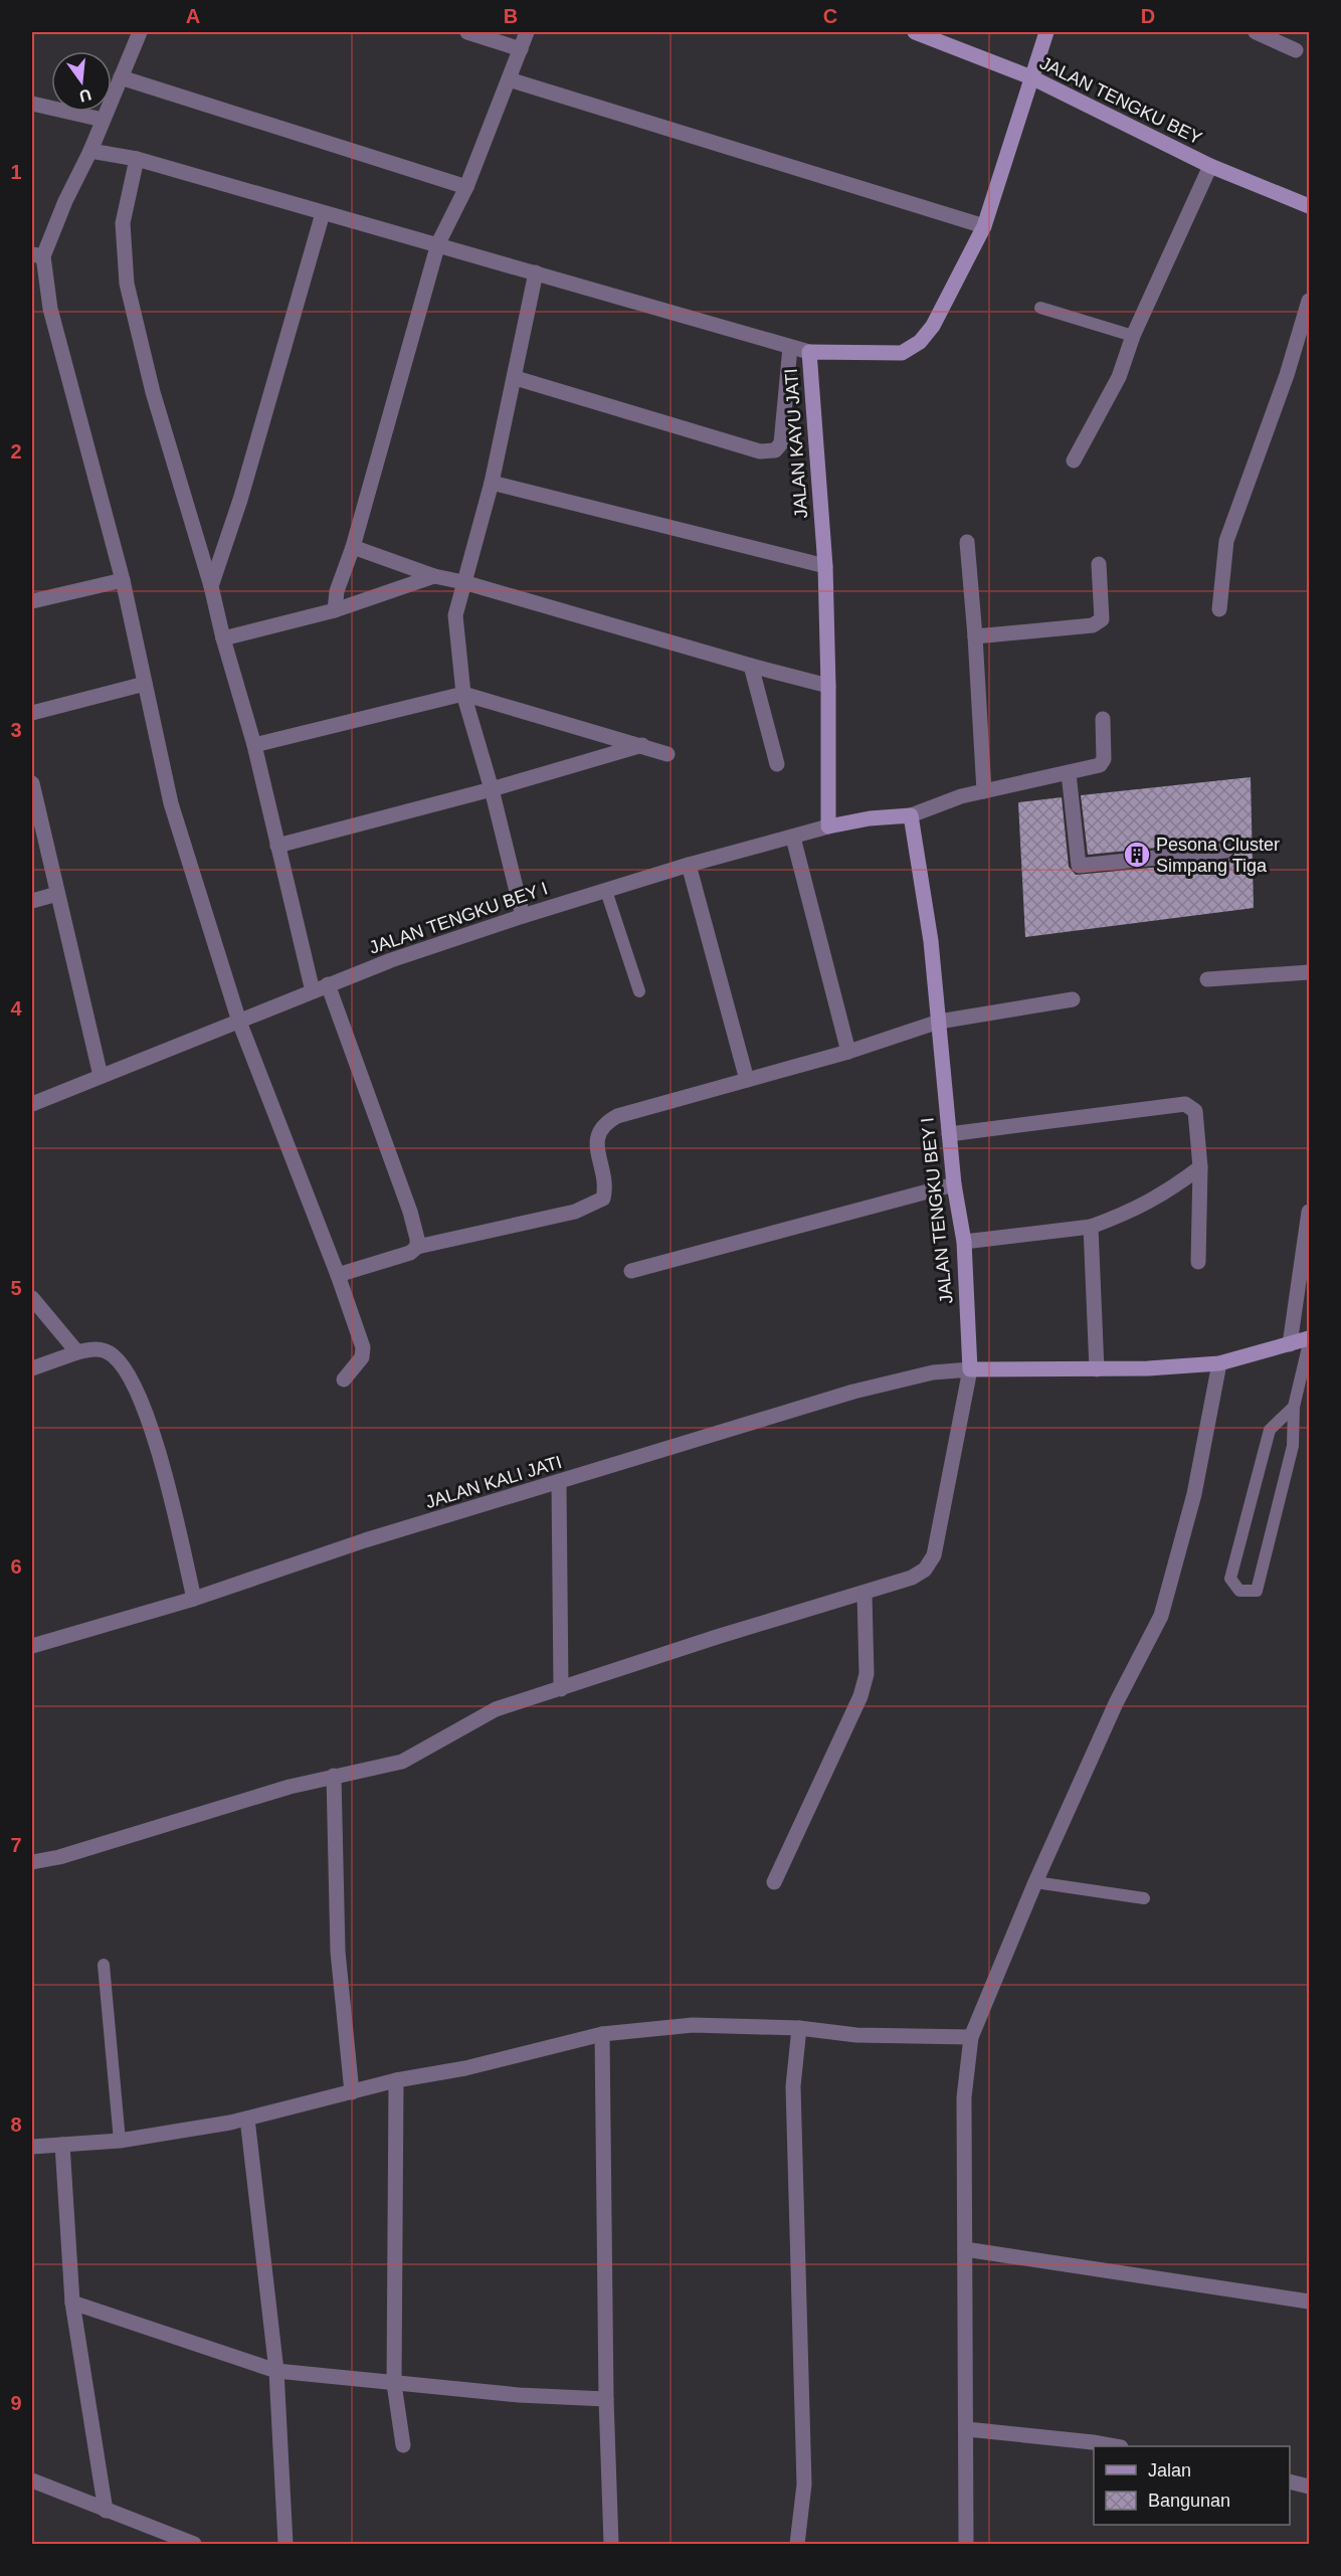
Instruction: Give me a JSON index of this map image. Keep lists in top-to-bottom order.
{
  "streets": {
    "street": [
      "JALAN TENGKU BEY",
      "JALAN KAYU JATI",
      "JALAN TENGKU BEY I",
      "JALAN KALI JATI"
    ]
  },
  "crossings": [
    ["JALAN TENGKU BEY", "JALAN KAYU JATI"],
    ["JALAN KAYU JATI", "JALAN TENGKU BEY I"],
    ["JALAN TENGKU BEY I", "JALAN KALI JATI"]
  ],
  "places": {
    "building": ["Pesona Cluster Simpang Tiga"]
  },
  "legend": ["Jalan", "Bangunan"],
  "north": "bottom",
  "grid": {
    "columns": [
      "A",
      "B",
      "C",
      "D"
    ],
    "rows": [
      "1",
      "2",
      "3",
      "4",
      "5",
      "6",
      "7",
      "8",
      "9"
    ]
  }
}
